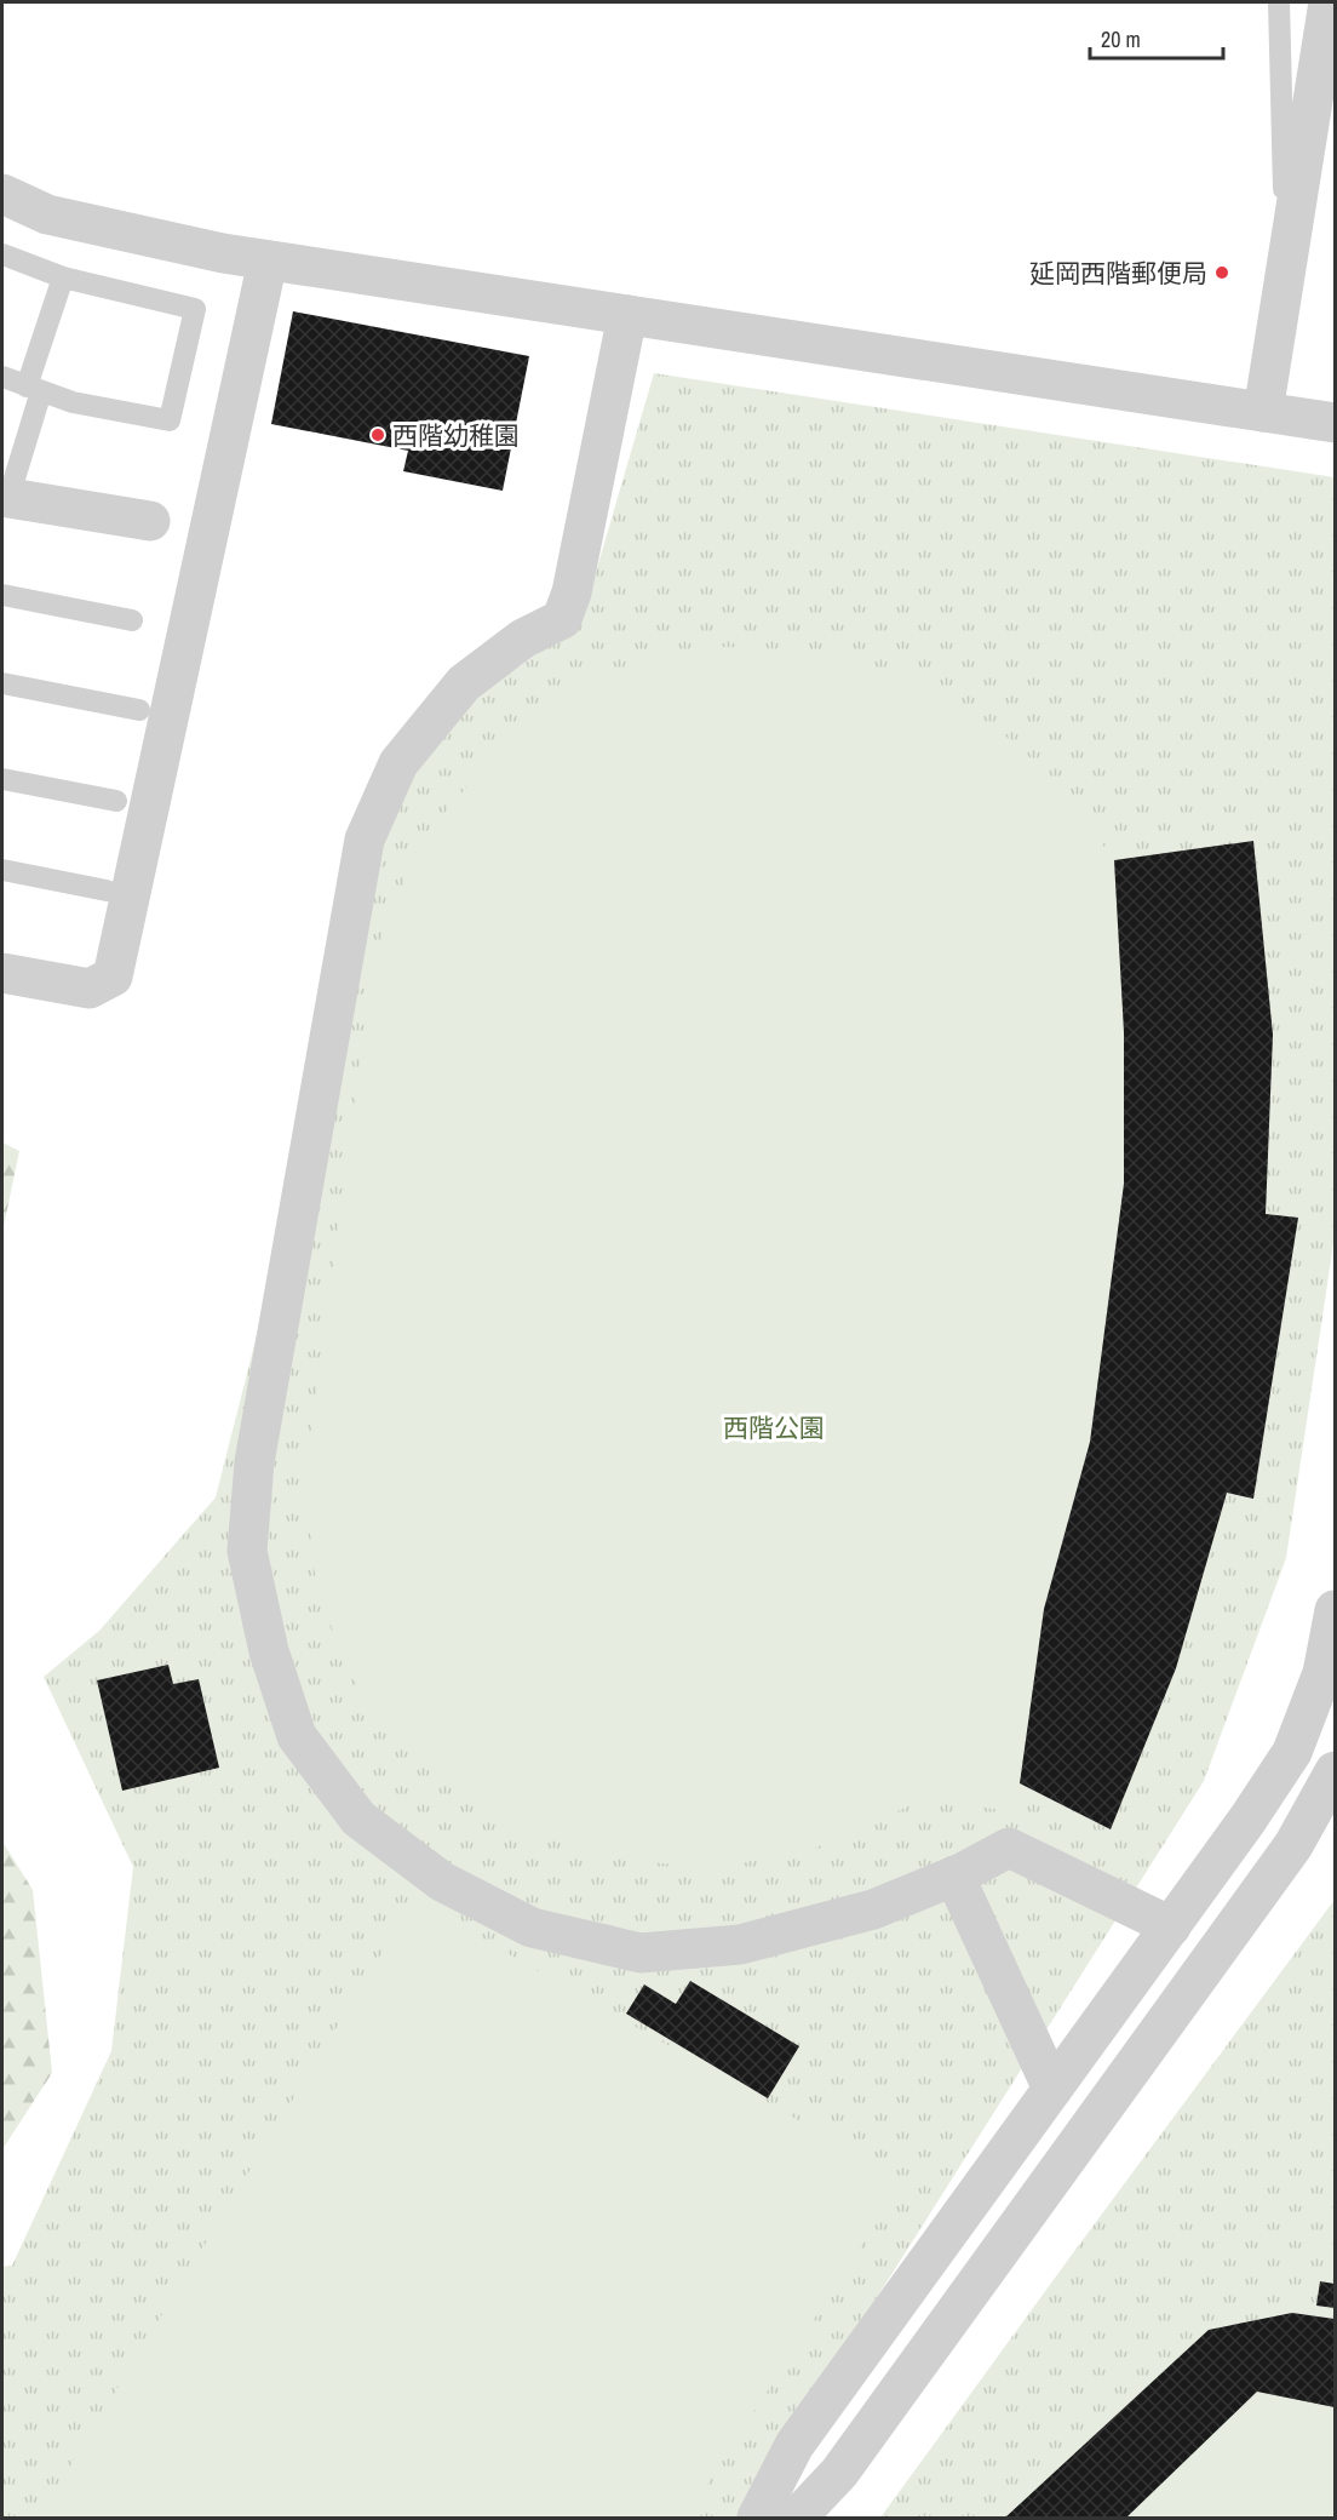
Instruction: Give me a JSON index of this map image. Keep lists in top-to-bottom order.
{
  "parks": ["西階公園"],
  "places": ["延岡西階郵便局", "西階幼稚園"],
  "scale_bar": "20 m"
}
